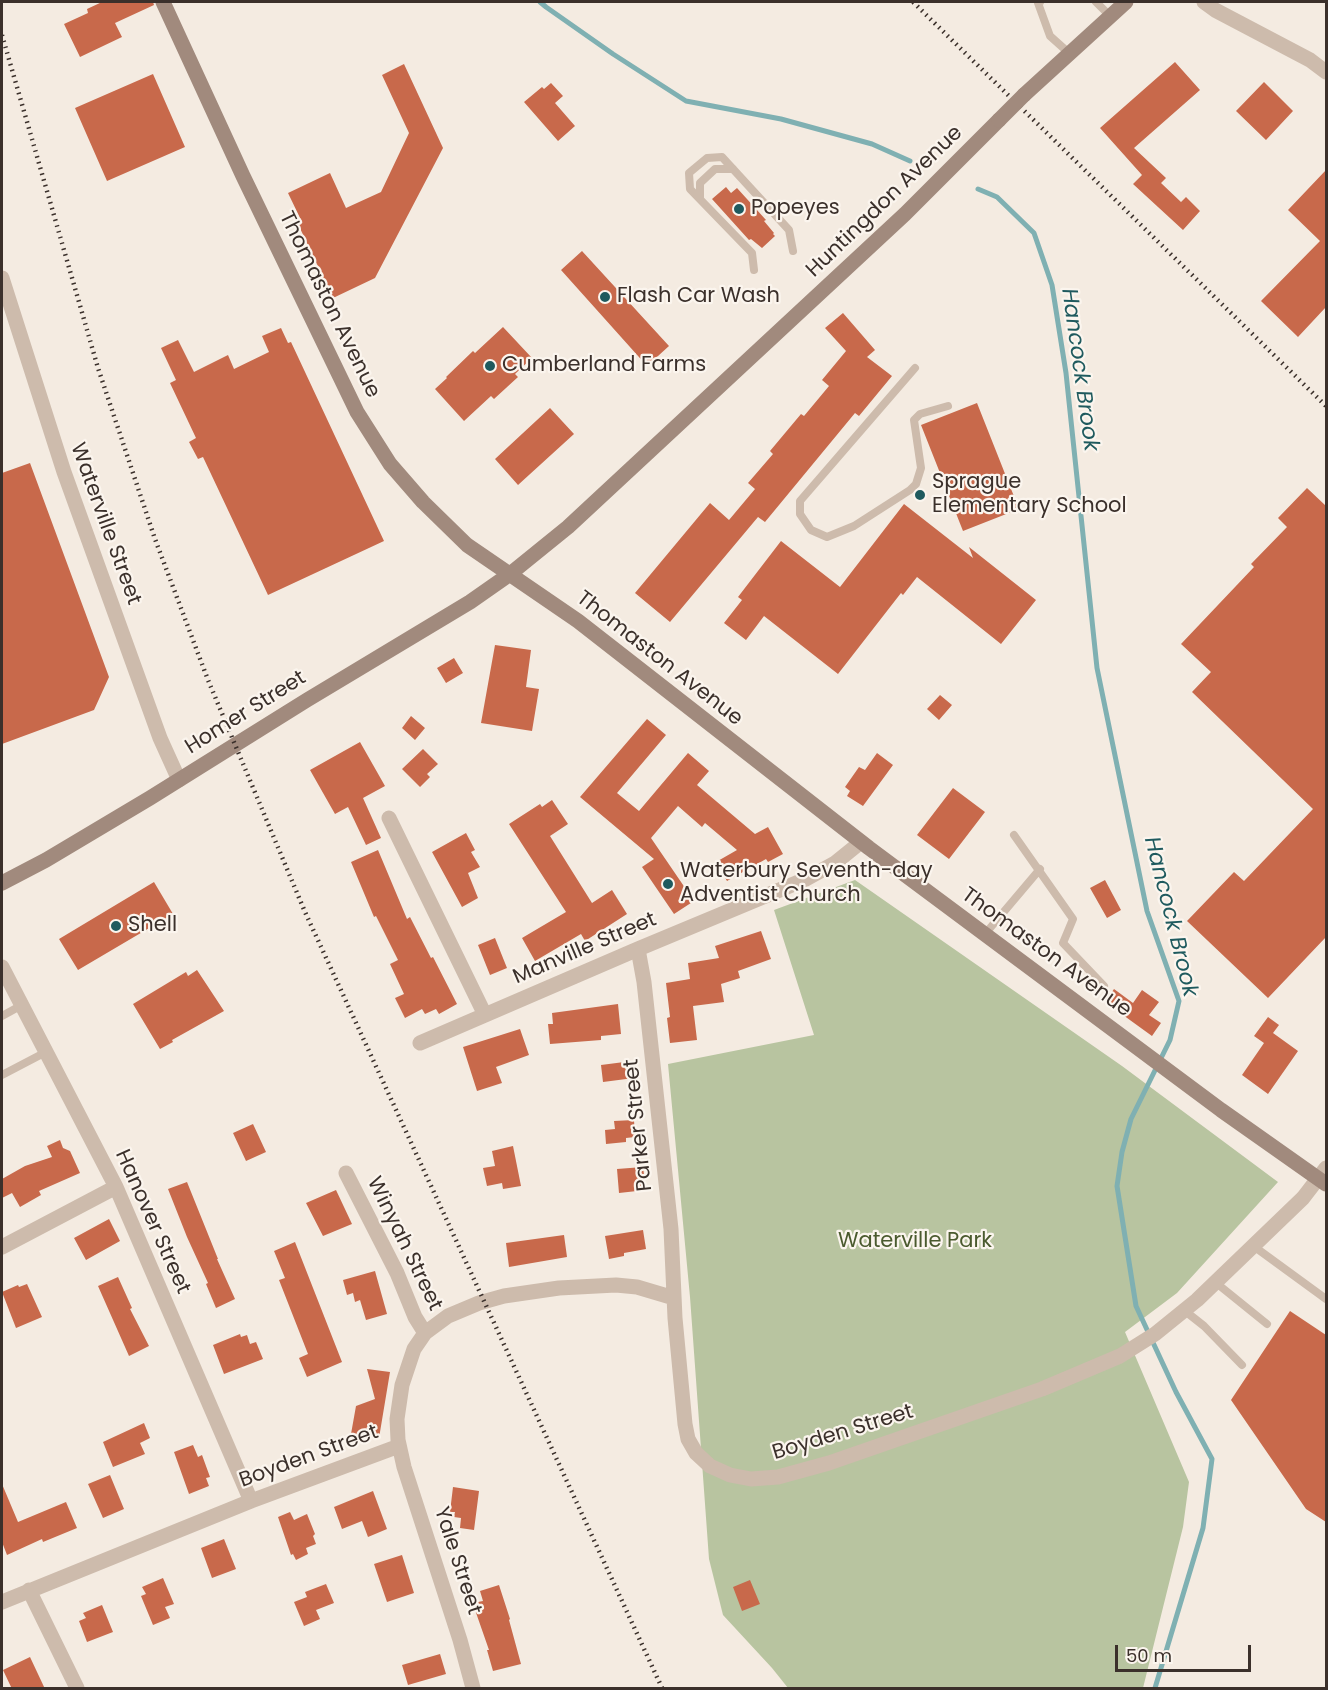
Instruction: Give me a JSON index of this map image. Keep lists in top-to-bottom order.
{
  "streets": {
    "main road": ["Huntingdon Avenue", "Thomaston Avenue", "Homer Street"],
    "street": [
      "Waterville Street",
      "Manville Street",
      "Parker Street",
      "Hanover Street",
      "Winyah Street",
      "Boyden Street",
      "Yale Street"
    ]
  },
  "crossings": [
    ["Huntingdon Avenue", "Thomaston Avenue"],
    ["Huntingdon Avenue", "Homer Street"],
    ["Thomaston Avenue", "Homer Street"],
    ["Thomaston Avenue", "Manville Street"],
    ["Thomaston Avenue", "Boyden Street"],
    ["Waterville Street", "Homer Street"],
    ["Manville Street", "Parker Street"],
    ["Parker Street", "Boyden Street"],
    ["Hanover Street", "Boyden Street"],
    ["Winyah Street", "Boyden Street"],
    ["Boyden Street", "Yale Street"]
  ],
  "water": ["Hancock Brook"],
  "parks": ["Waterville Park"],
  "places": [
    "Popeyes",
    "Flash Car Wash",
    "Cumberland Farms",
    "Sprague Elementary School",
    "Waterbury Seventh-day Adventist Church",
    "Shell"
  ],
  "scale_bar": "50 m"
}
